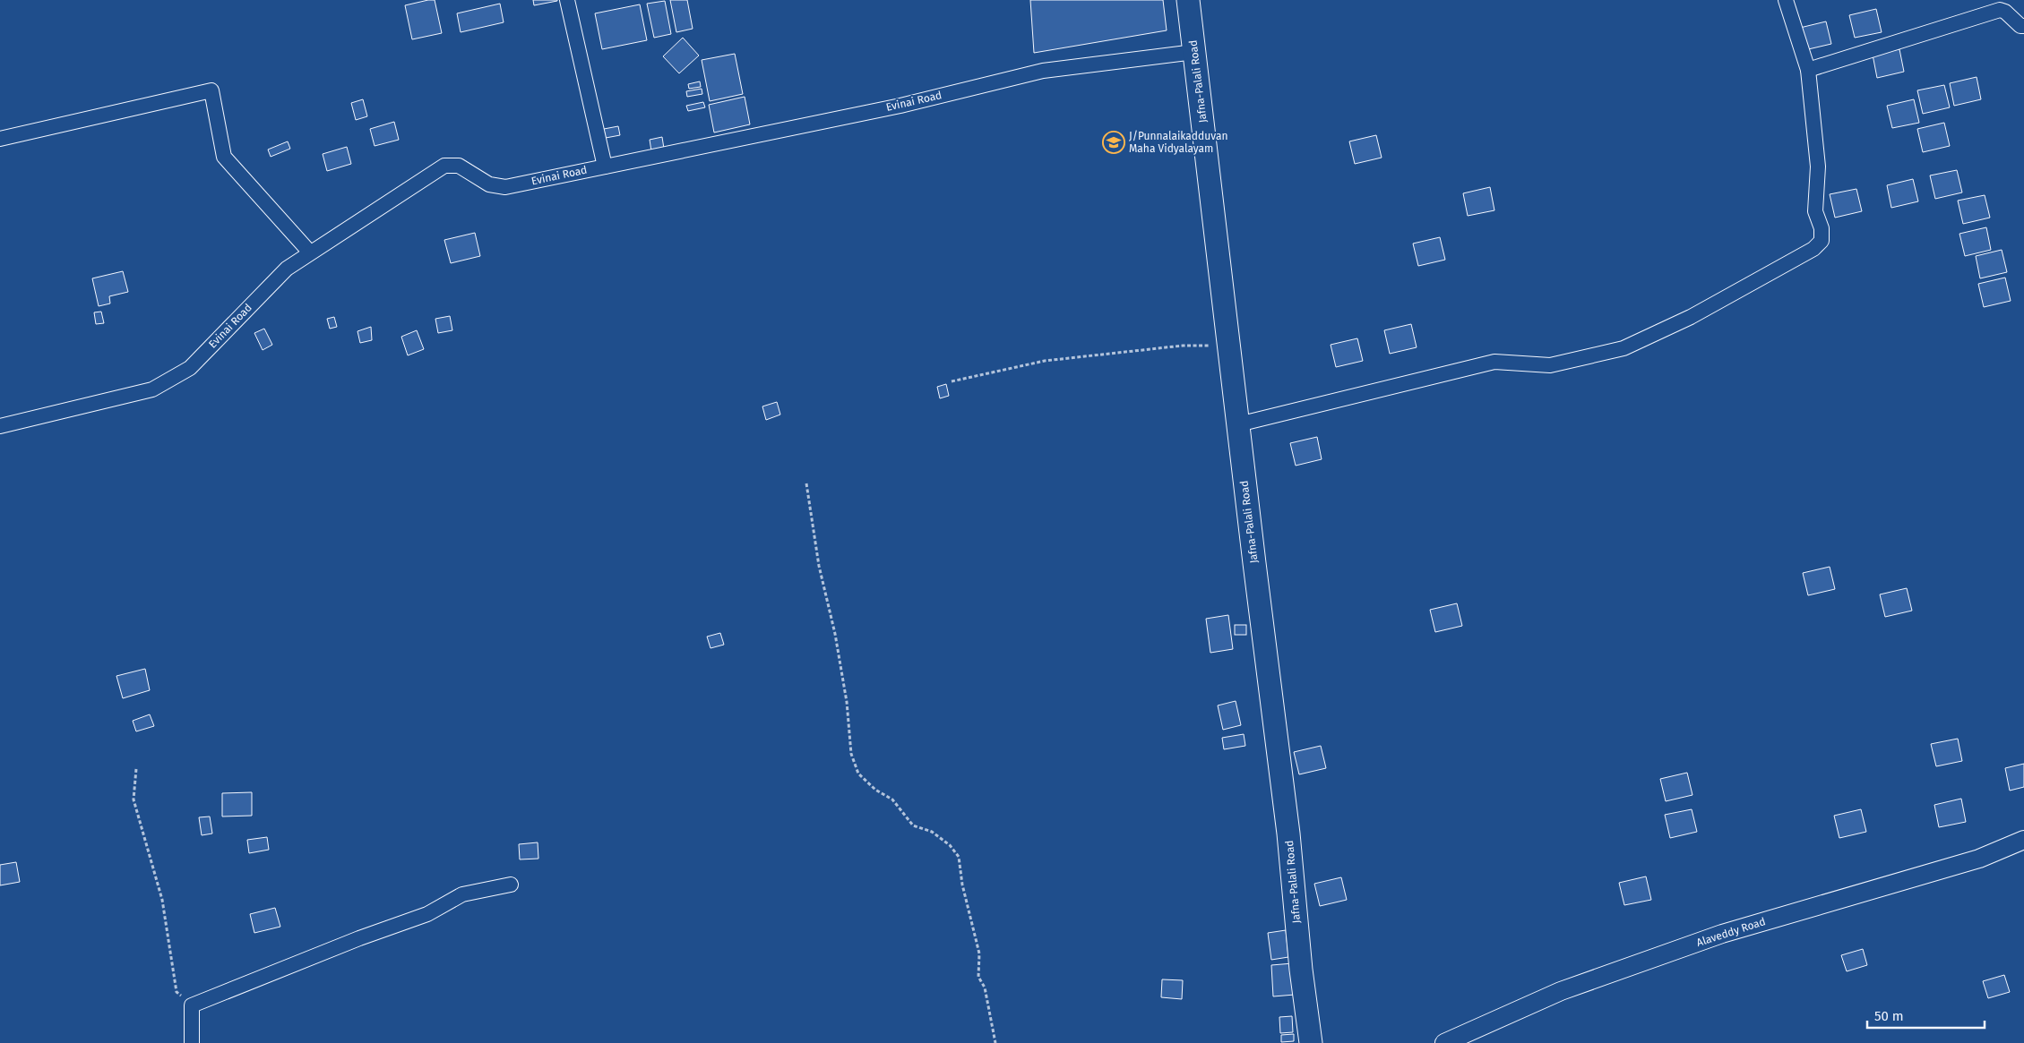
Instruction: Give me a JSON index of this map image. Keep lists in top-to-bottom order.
{
  "streets": {
    "main road": ["Jafna-Palali Road"],
    "street": ["Evinai Road", "Alaveddy Road"]
  },
  "crossings": [
    ["Jafna-Palali Road", "Evinai Road"]
  ],
  "places": {
    "school or university": ["J/Punnalaikadduvan Maha Vidyalayam"]
  },
  "scale_bar": "50 m"
}
